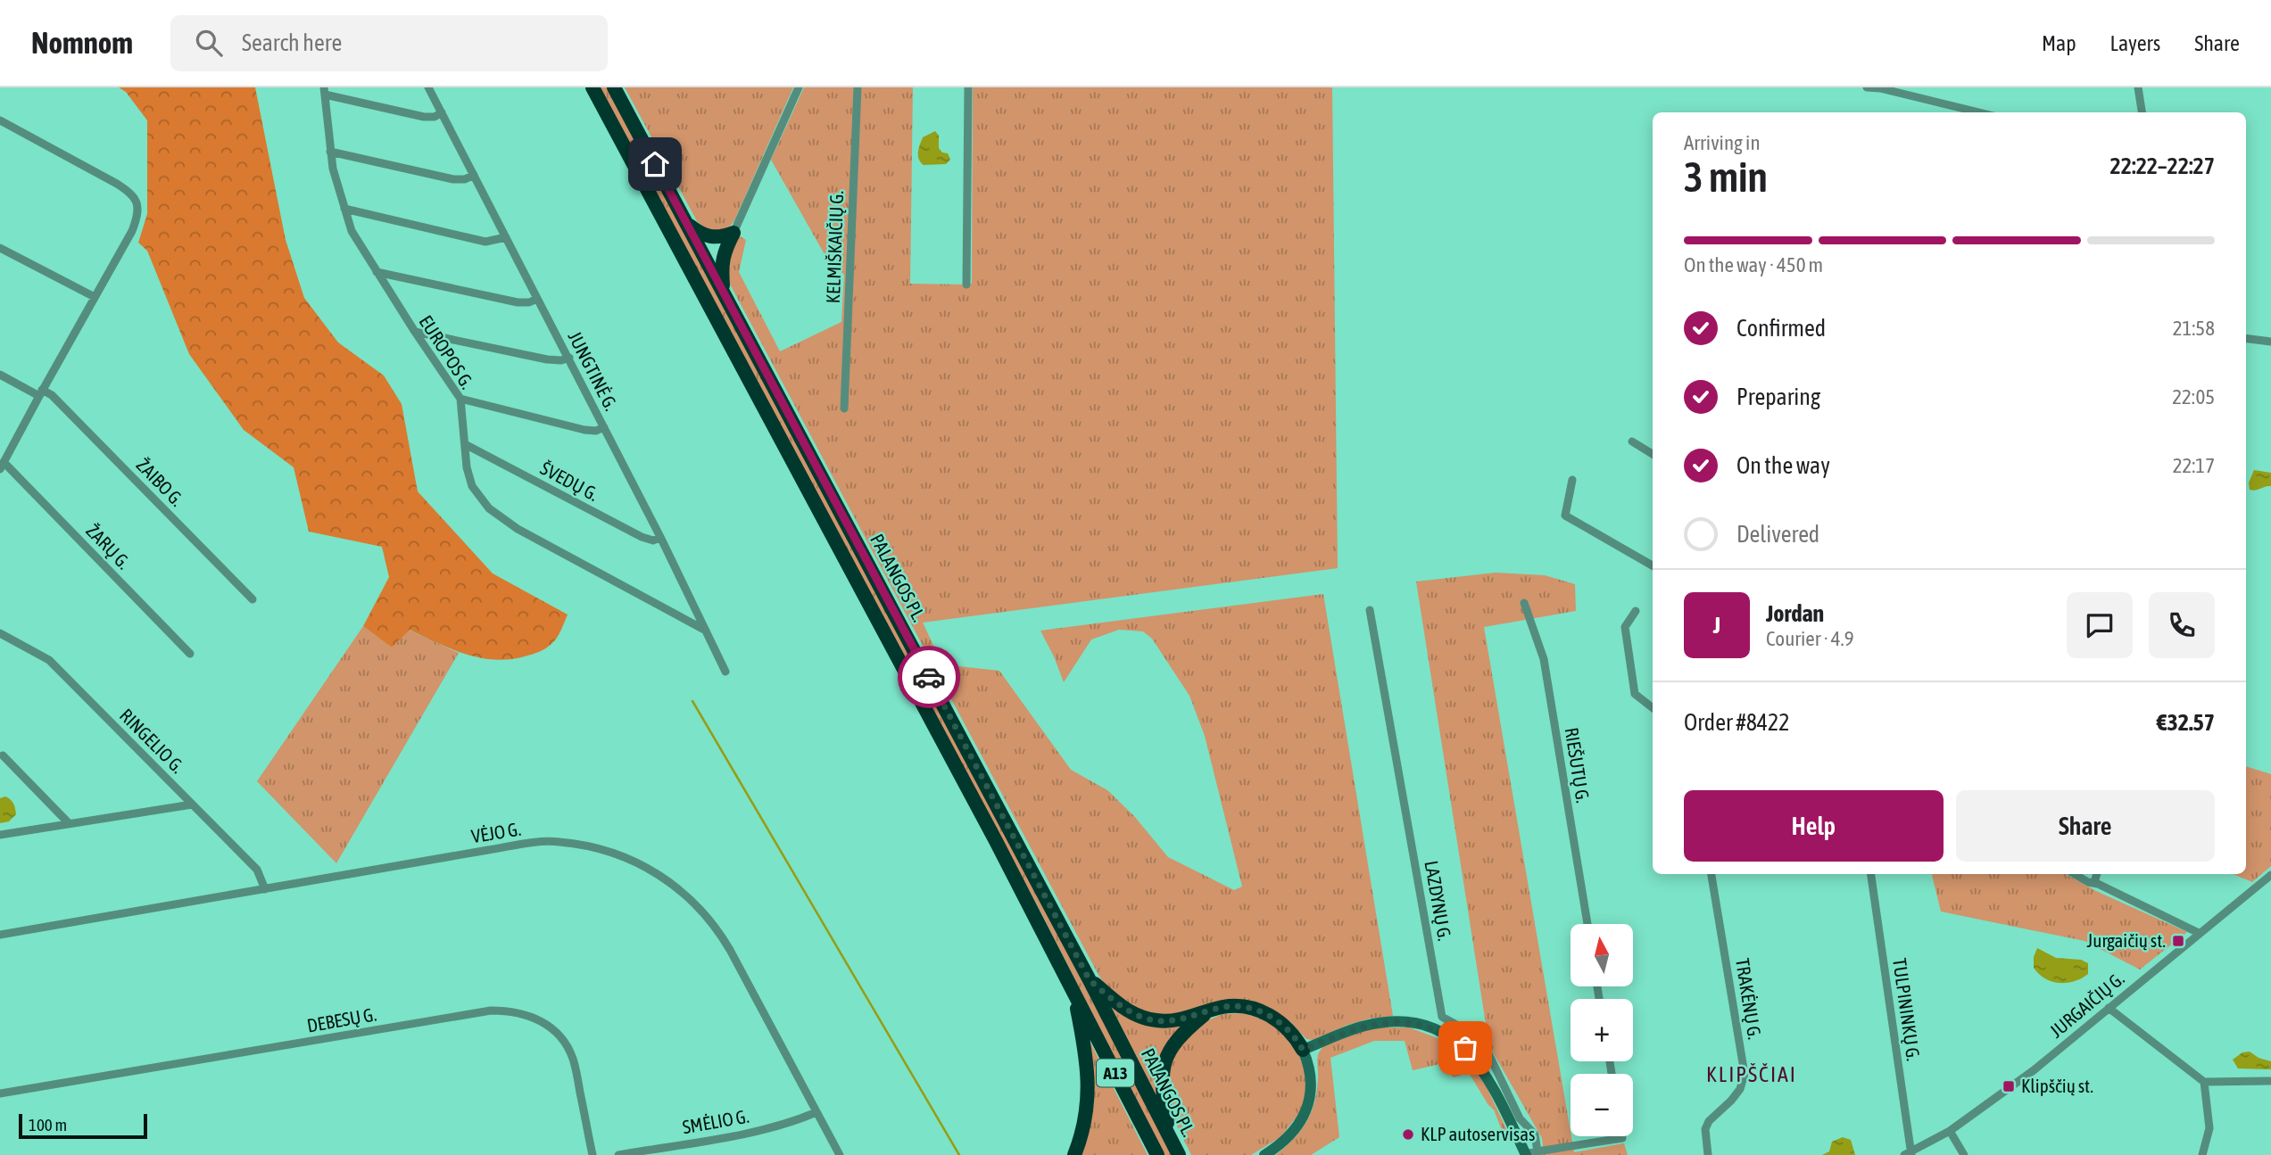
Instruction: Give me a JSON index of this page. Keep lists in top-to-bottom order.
{
  "streets": {
    "highway": ["PALANGOS PL.", "A13"],
    "street": [
      "KELMIŠKAIČIŲ G.",
      "EUROPOS G.",
      "JUNGTINĖ G.",
      "ŠVEDŲ G.",
      "ŽAIBO G.",
      "ŽARŲ G.",
      "RINGELIO G.",
      "RIEŠUTŲ G.",
      "VĖJO G.",
      "LAZDYNŲ G.",
      "TRAKĖNŲ G.",
      "JURGAIČIŲ G.",
      "TULPININKŲ G.",
      "DEBESŲ G.",
      "SMĖLIO G."
    ]
  },
  "crossings": [
    ["EUROPOS G.", "JUNGTINĖ G."],
    ["EUROPOS G.", "ŠVEDŲ G."],
    ["JUNGTINĖ G.", "ŠVEDŲ G."],
    ["RINGELIO G.", "VĖJO G."],
    ["VĖJO G.", "SMĖLIO G."],
    ["JURGAIČIŲ G.", "TULPININKŲ G."]
  ],
  "districts": ["KLIPŠČIAI"],
  "places": {
    "transit": ["Jurgaičių st.", "Klipščių st."],
    "other": ["KLP autoservisas"]
  },
  "scale_bar": "100 m",
  "north": "top",
  "page": {
    "header": "Nomnom",
    "search": "Search here",
    "nav": ["Map", "Layers", "Share"],
    "heading": ["3 min", "Arriving in", "22:22–22:27"],
    "panel": [
      "Jordan",
      "Courier · 4.9",
      "Order #8422",
      "€32.57"
    ],
    "bar": "On the way · 450 m",
    "list": [
      ["Confirmed", "21:58"],
      ["Preparing", "22:05"],
      ["On the way", "22:17"],
      "Delivered"
    ],
    "round": "J",
    "buttons": ["Help", "Share"],
    "map_buttons": ["+", "−"],
    "scale": "100 m"
  }
}
